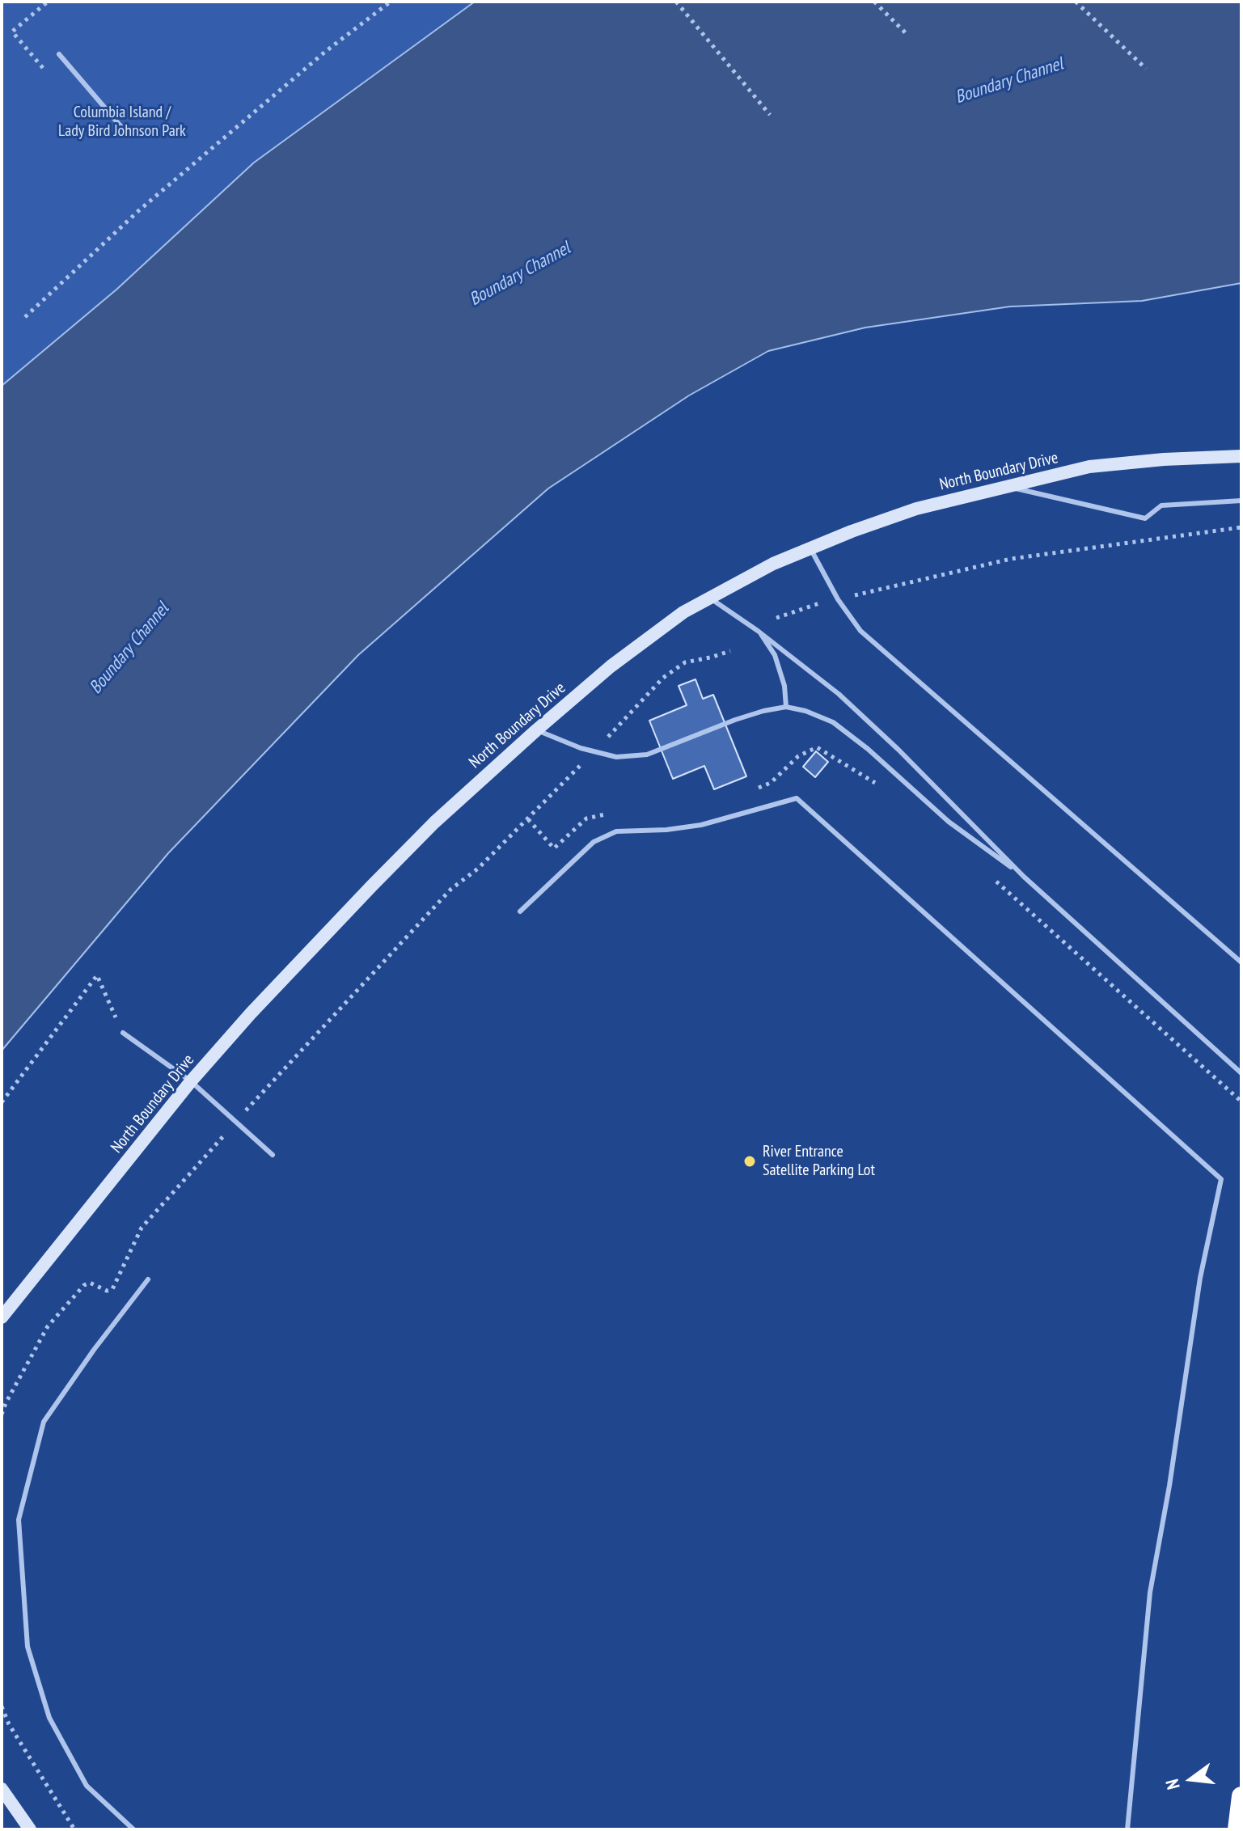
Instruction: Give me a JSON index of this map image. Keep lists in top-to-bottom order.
{
  "streets": {
    "street": ["North Boundary Drive"]
  },
  "water": ["Boundary Channel"],
  "parks": ["Columbia Island / Lady Bird Johnson Park"],
  "places": ["River Entrance Satellite Parking Lot"],
  "north": "left"
}
